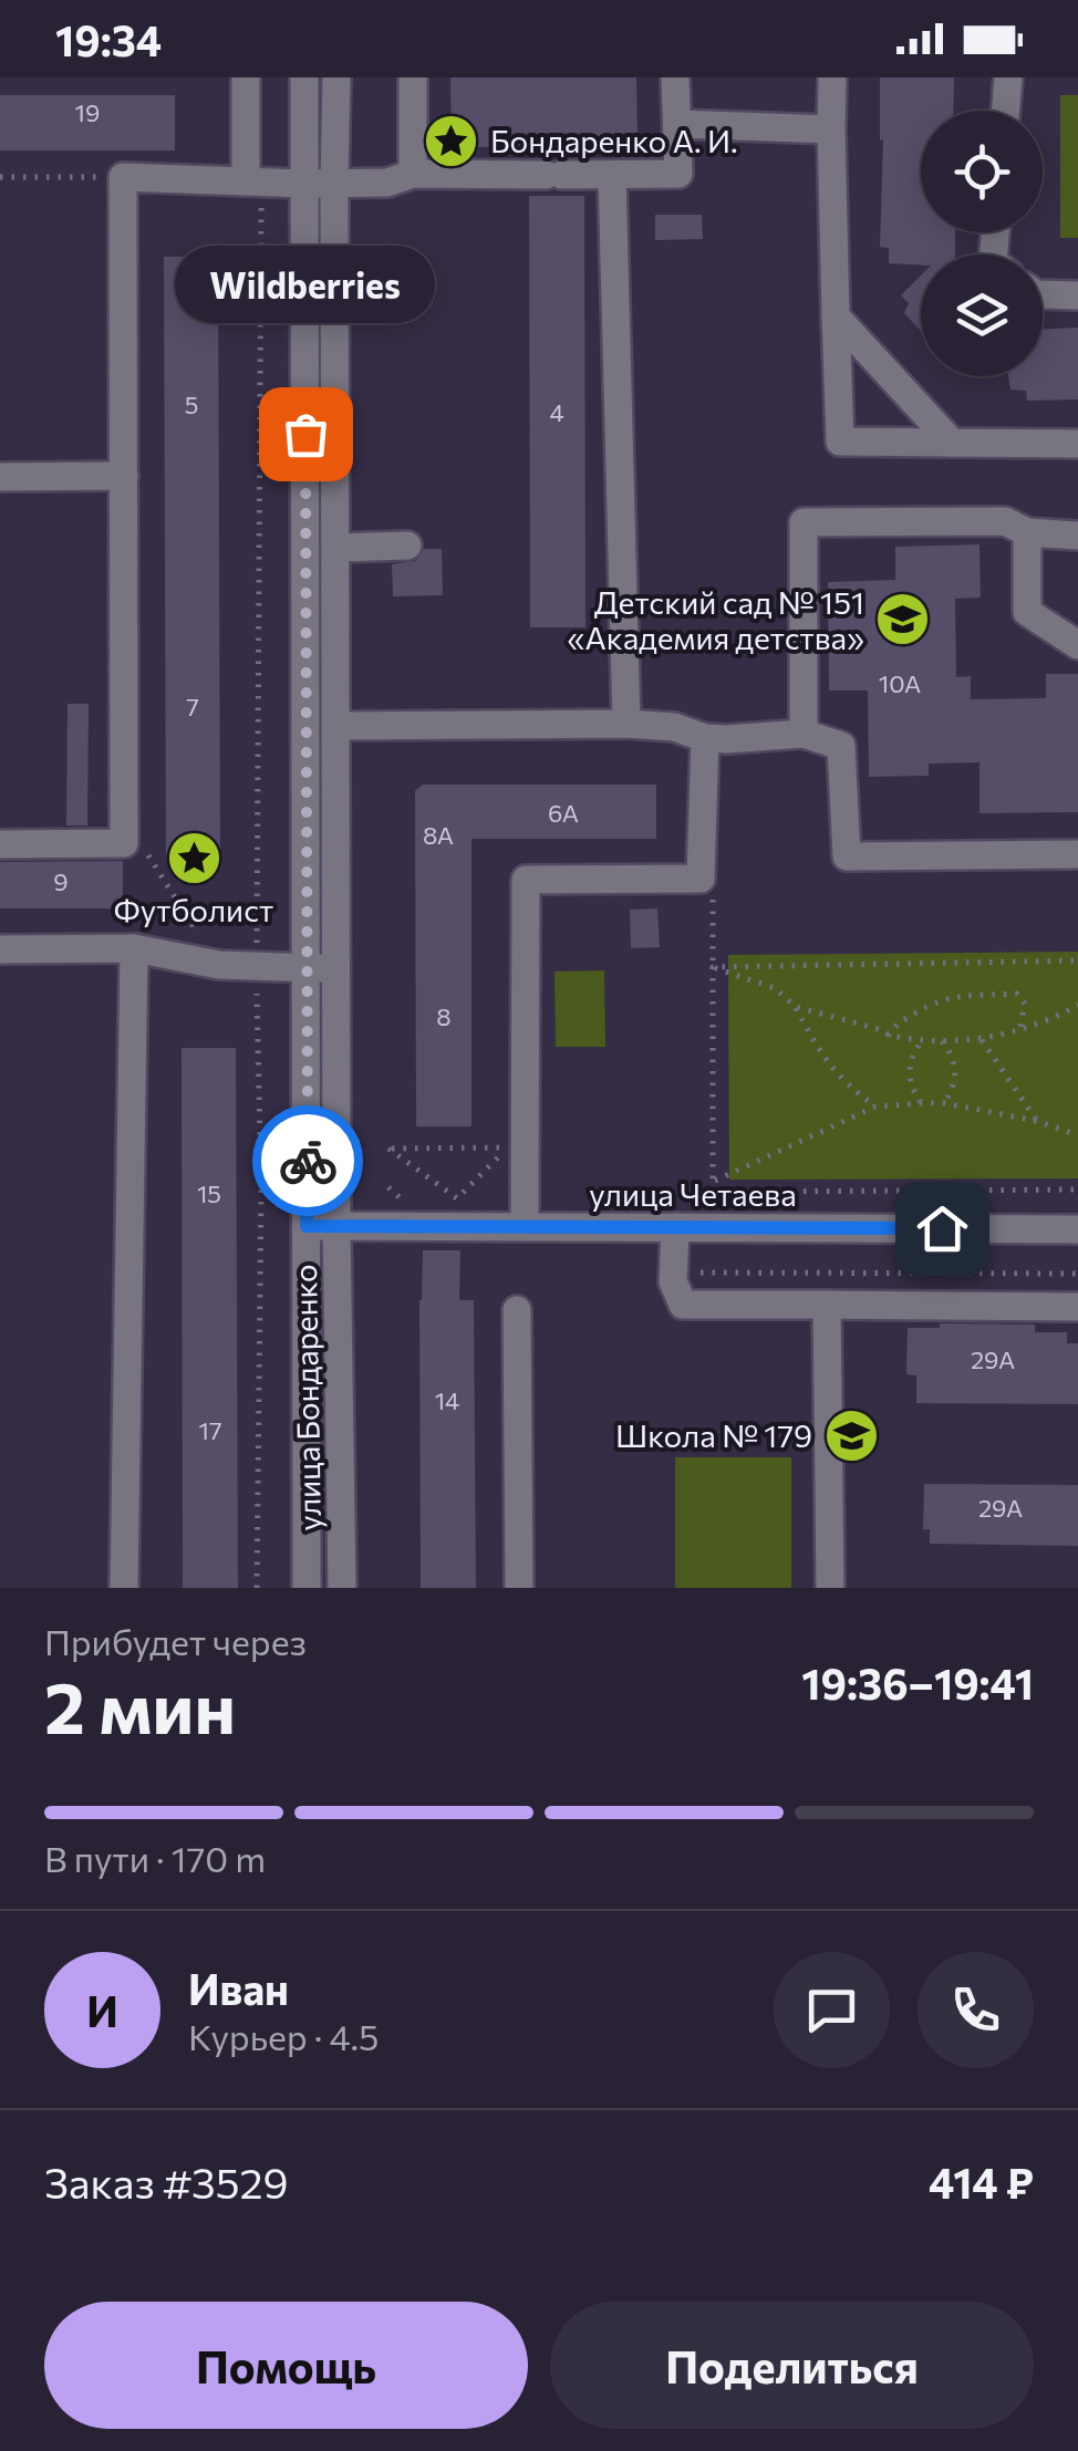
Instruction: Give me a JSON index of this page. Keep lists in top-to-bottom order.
{
  "streets": {
    "street": ["улица Четаева", "улица Бондаренко"]
  },
  "crossings": [
    ["улица Четаева", "улица Бондаренко"]
  ],
  "places": {
    "place": ["Бондаренко А. И.", "Футболист"],
    "other": ["Wildberries"],
    "school or university": ["Детский сад № 151 «Академия детства»", "Школа № 179"]
  },
  "house_numbers": [
    "19",
    "5",
    "4",
    "10А",
    "7",
    "6А",
    "8А",
    "9",
    "8",
    "15",
    "29А",
    "14",
    "17",
    "29А"
  ],
  "page": {
    "status": "19:34",
    "bubble": "Wildberries",
    "heading": ["2 мин", "Прибудет через", "19:36–19:41"],
    "panel": [
      "Иван",
      "Курьер · 4.5",
      "Заказ #3529",
      "414 ₽"
    ],
    "bar": "В пути · 170 m",
    "round": "И",
    "buttons": ["Помощь", "Поделиться"]
  }
}
